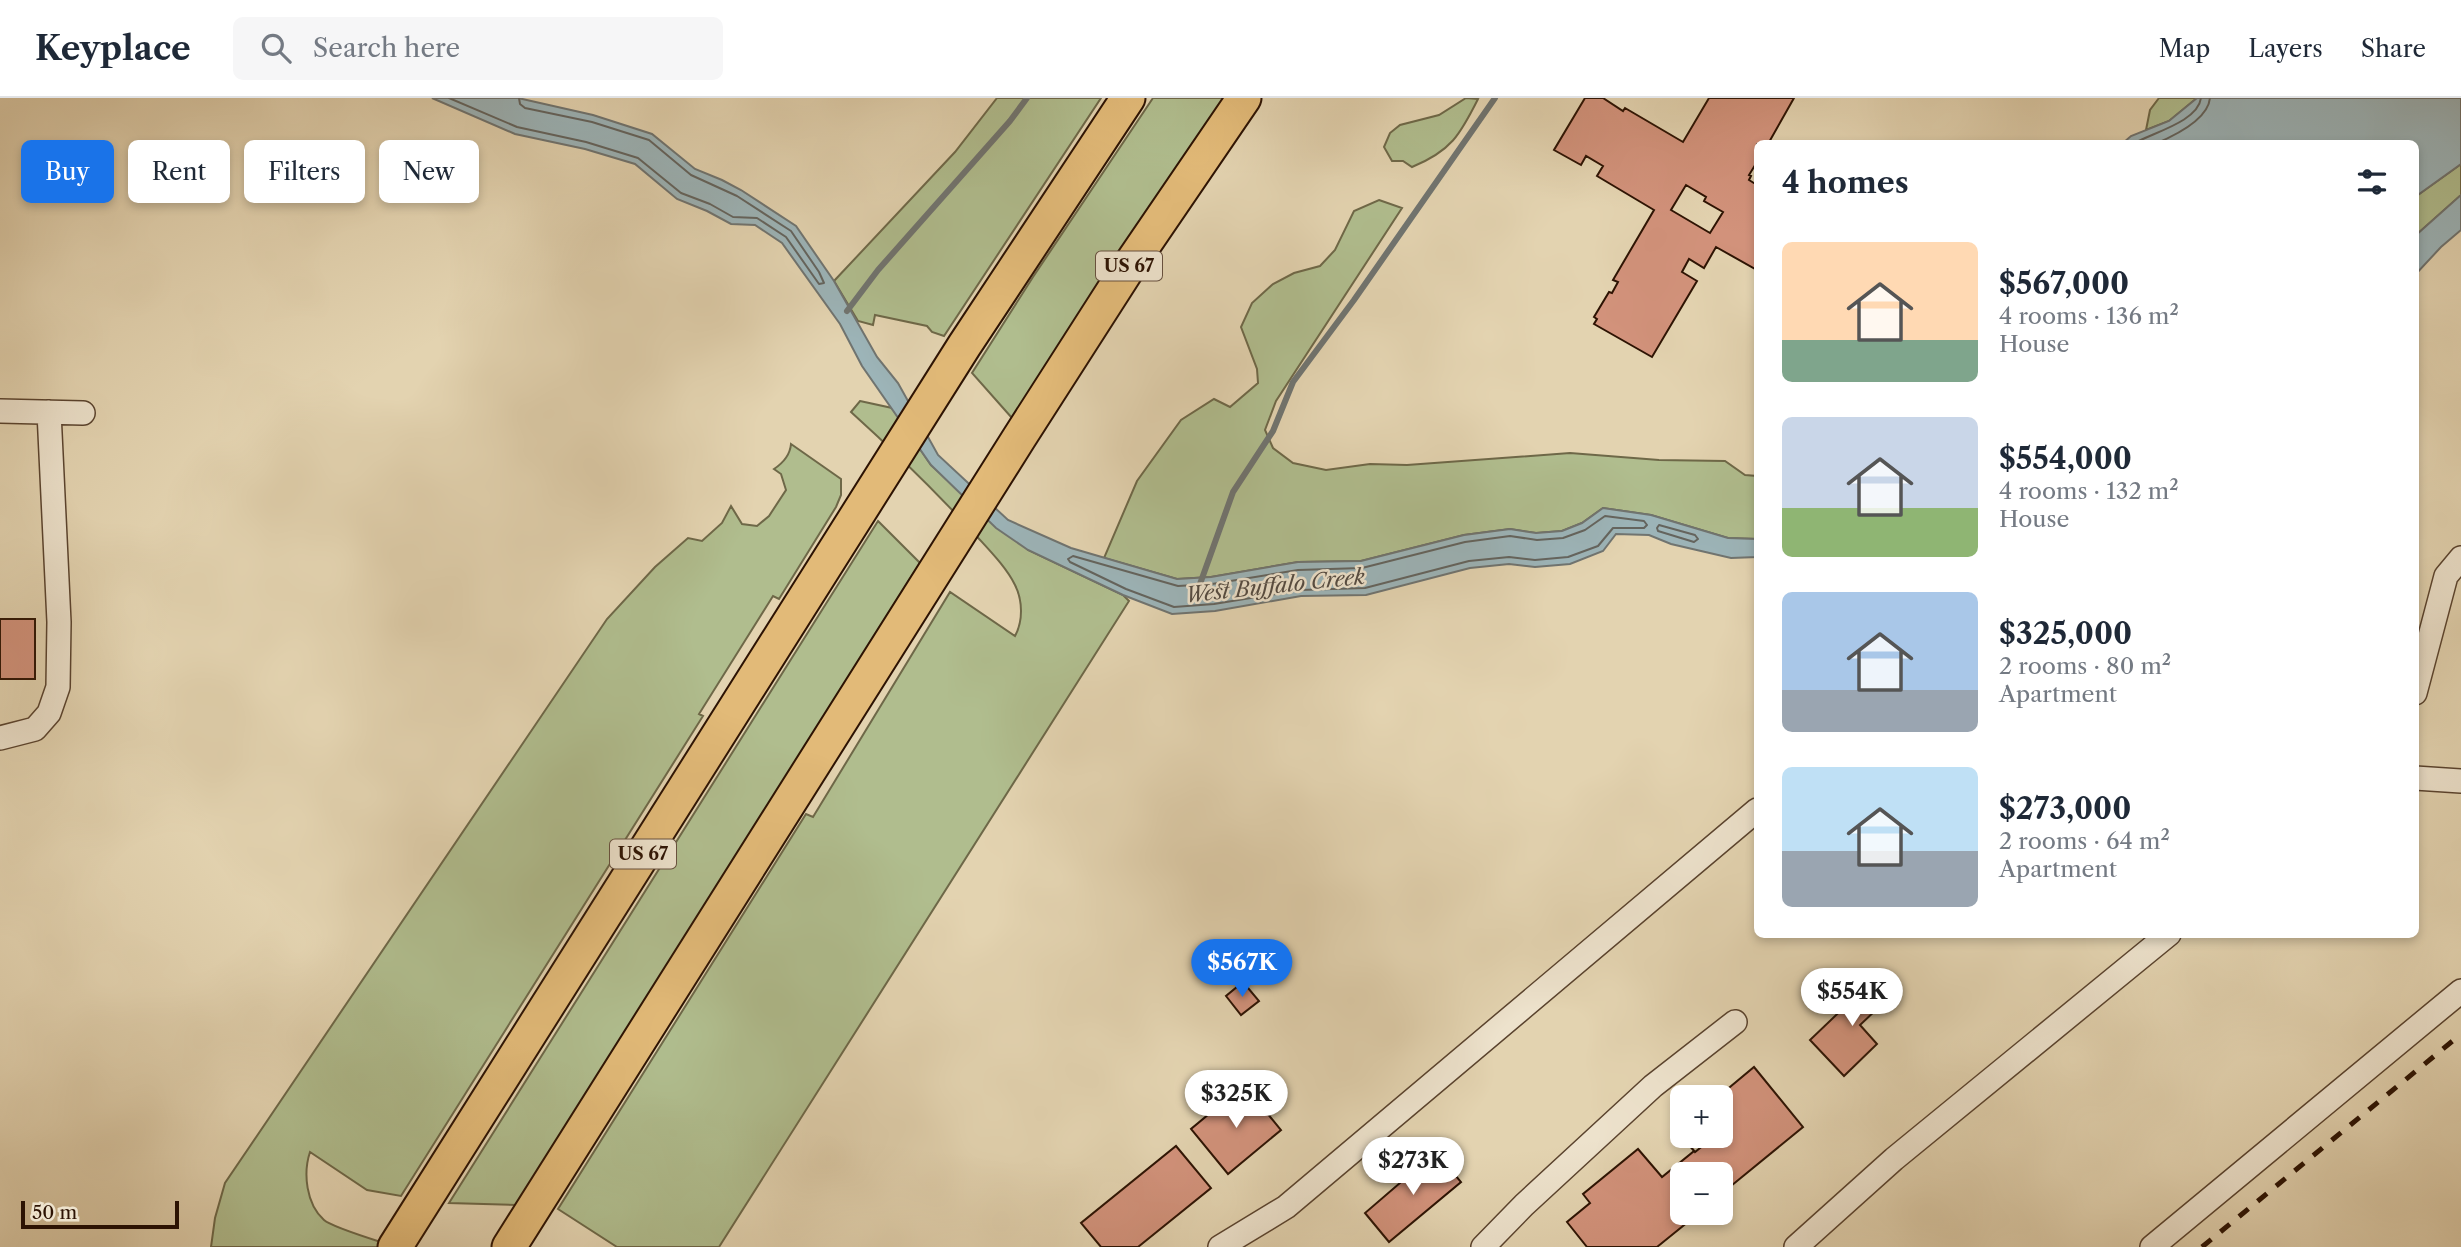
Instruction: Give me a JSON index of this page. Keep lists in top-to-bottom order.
{
  "streets": {
    "highway": ["US 67"]
  },
  "water": ["West Buffalo Creek"],
  "scale_bar": "50 m",
  "page": {
    "header": "Keyplace",
    "search": "Search here",
    "nav": ["Map", "Layers", "Share"],
    "chip": [
      "Buy",
      "Rent",
      "Filters",
      "New"
    ],
    "heading": "4 homes",
    "list": [
      {
        "name": "$567,000",
        "note": "4 rooms · 136 m² · House"
      },
      {
        "name": "$554,000",
        "note": "4 rooms · 132 m² · House"
      },
      {
        "name": "$325,000",
        "note": "2 rooms · 80 m² · Apartment"
      },
      {
        "name": "$273,000",
        "note": "2 rooms · 64 m² · Apartment"
      }
    ],
    "price": [
      "$567K",
      "$554K",
      "$325K",
      "$273K"
    ],
    "map_buttons": ["+", "−"],
    "scale": "50 m"
  }
}
